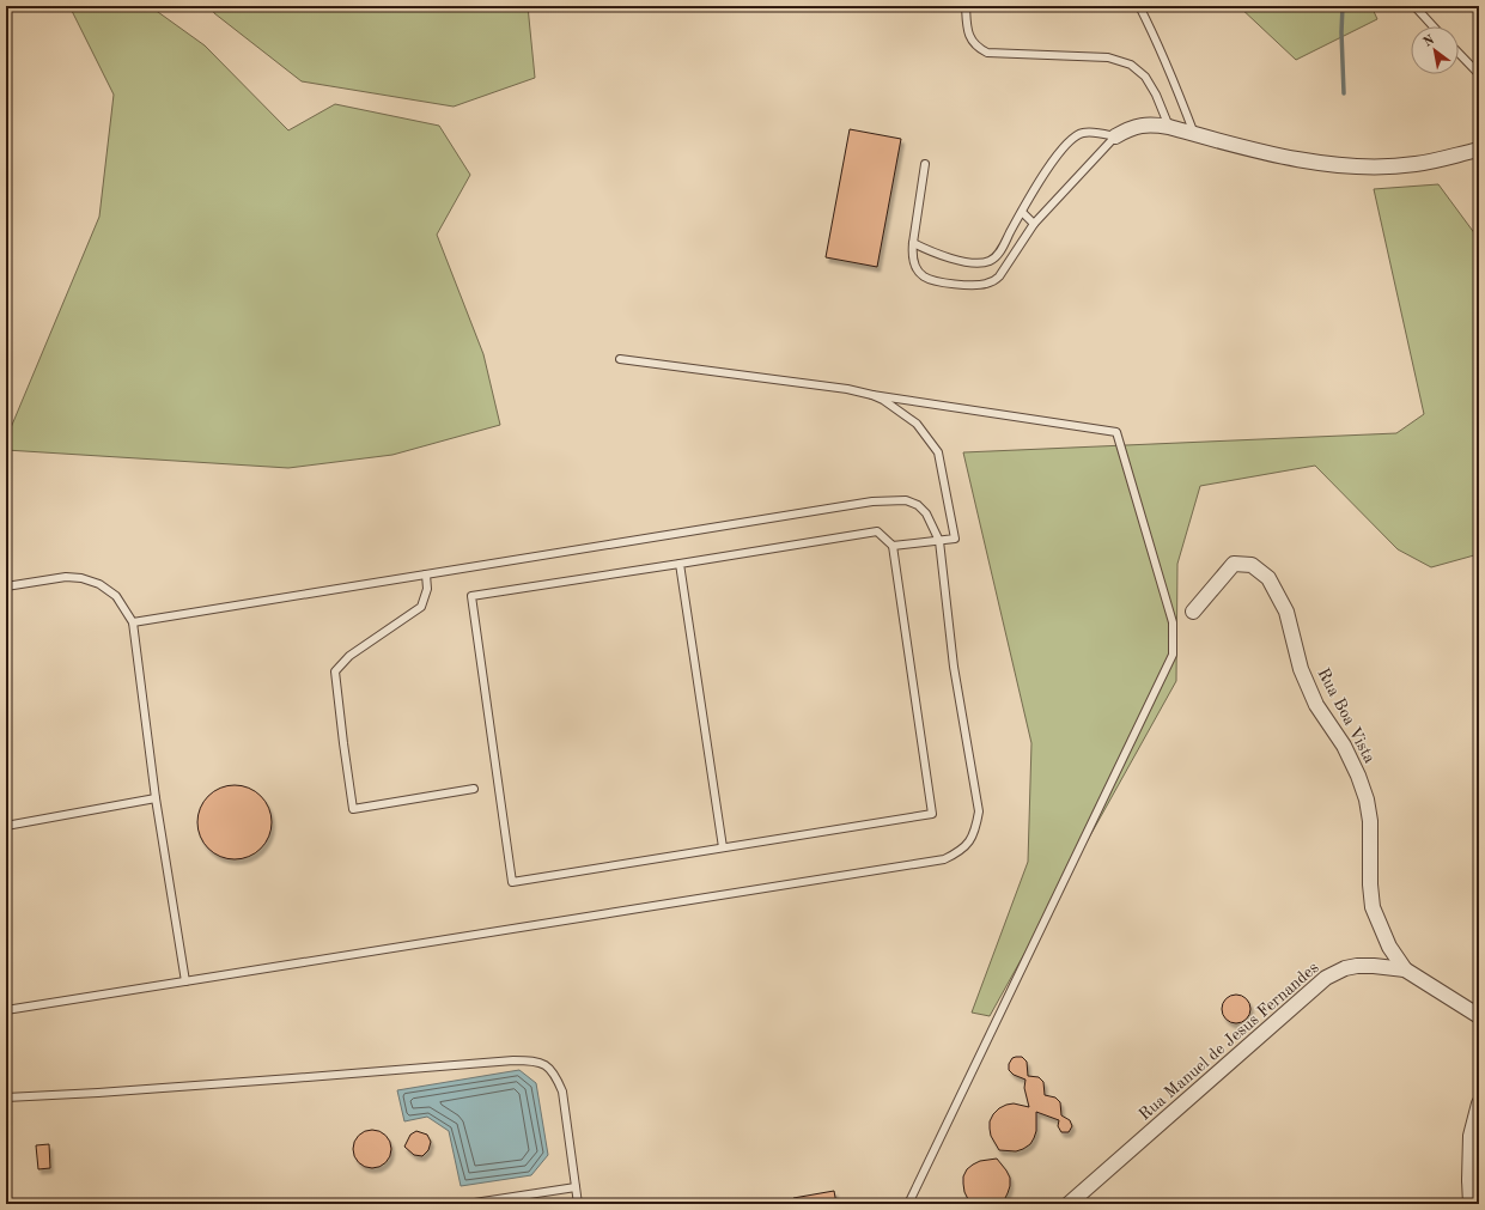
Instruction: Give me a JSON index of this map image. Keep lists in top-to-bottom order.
{
  "streets": {
    "street": ["Rua Boa Vista", "Rua Manuel de Jesus Fernandes"]
  },
  "crossings": [
    ["Rua Boa Vista", "Rua Manuel de Jesus Fernandes"]
  ],
  "north": "top left"
}
